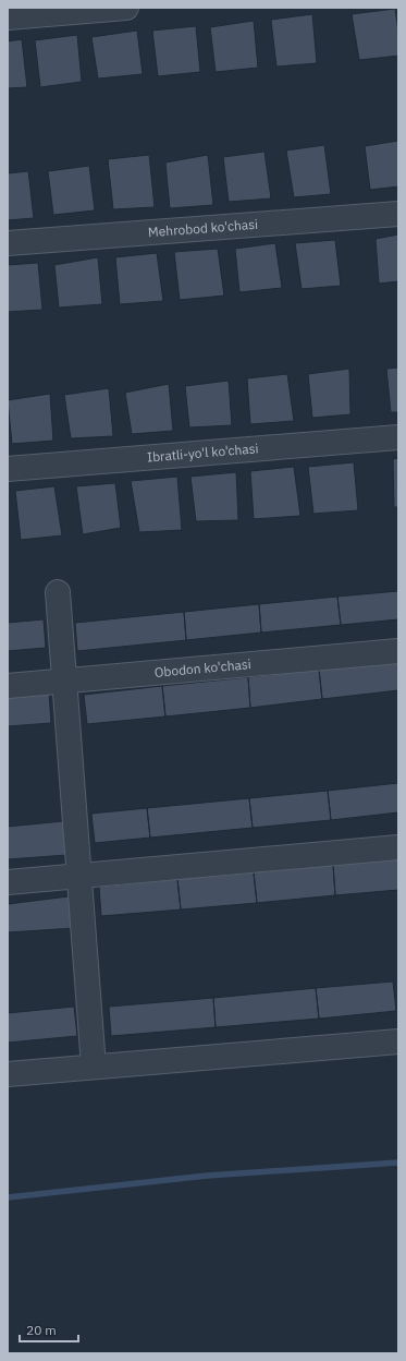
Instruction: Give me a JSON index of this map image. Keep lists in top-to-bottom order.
{
  "streets": {
    "street": ["Mehrobod ko'chasi", "Ibratli-yo'l ko'chasi", "Obodon ko'chasi"]
  },
  "scale_bar": "20 m"
}
